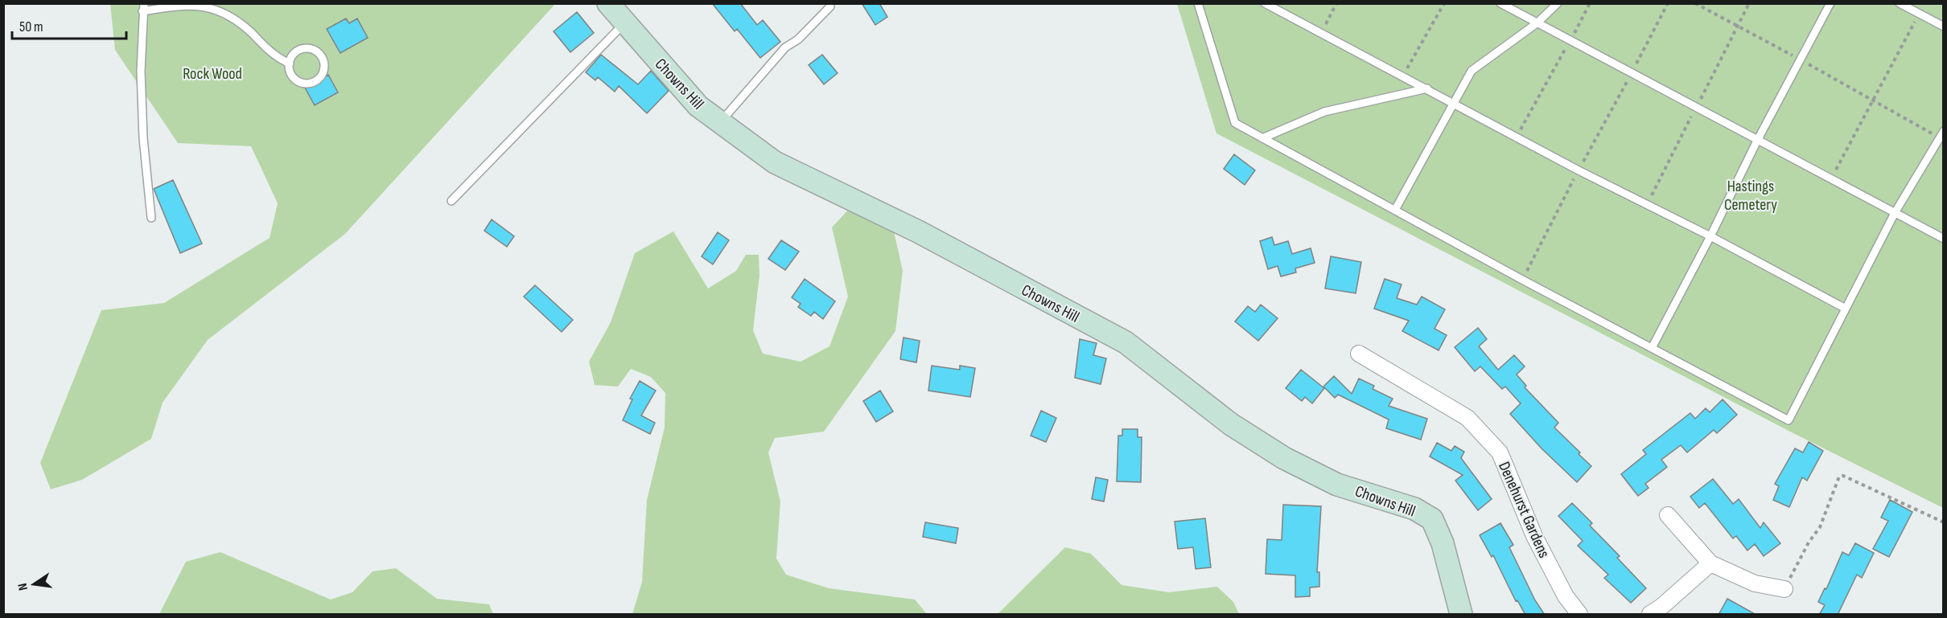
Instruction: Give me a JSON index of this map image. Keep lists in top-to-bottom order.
{
  "streets": {
    "street": ["Chowns Hill", "Denehurst Gardens"]
  },
  "parks": ["Rock Wood", "Hastings Cemetery"],
  "scale_bar": "50 m",
  "north": "left"
}
